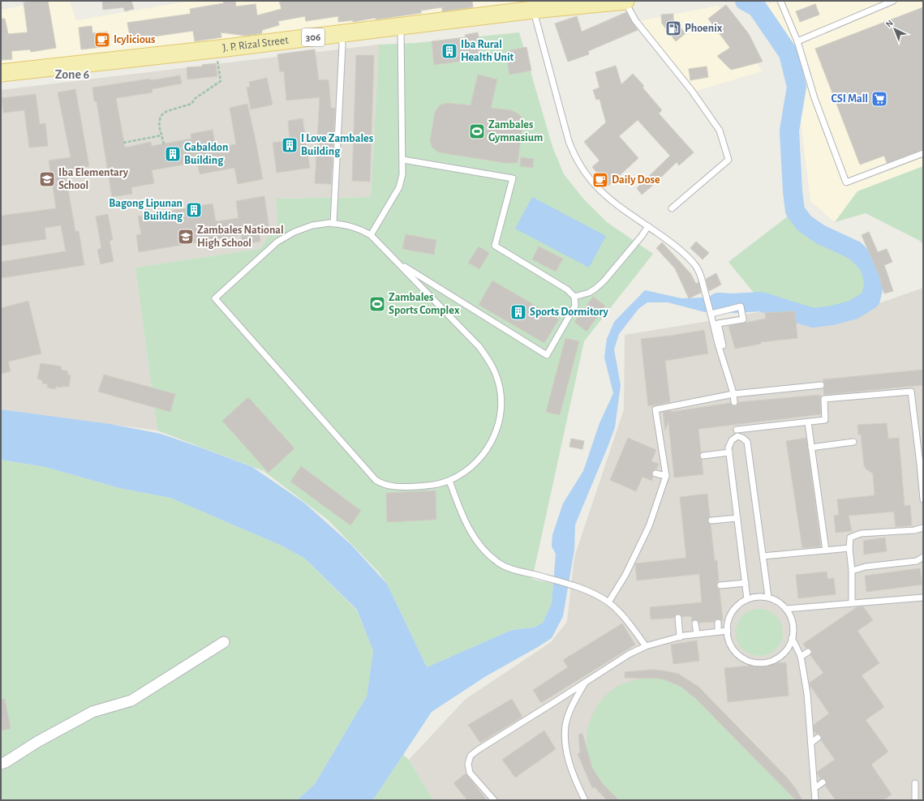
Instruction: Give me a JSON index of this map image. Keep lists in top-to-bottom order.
{
  "streets": {
    "main road": ["306", "J. P. Rizal Street"]
  },
  "districts": ["Zone 6"],
  "places": {
    "fuel station": ["Phoenix"],
    "cafe": ["Icylicious", "Daily Dose"],
    "building": [
      "Iba Rural Health Unit",
      "I Love Zambales Building",
      "Gabaldon Building",
      "Bagong Lipunan Building",
      "Sports Dormitory"
    ],
    "supermarket": ["CSI Mall"],
    "sports": ["Zambales Gymnasium", "Zambales Sports Complex"],
    "school or university": ["Iba Elementary School", "Zambales National High School"]
  },
  "north": "top left"
}
